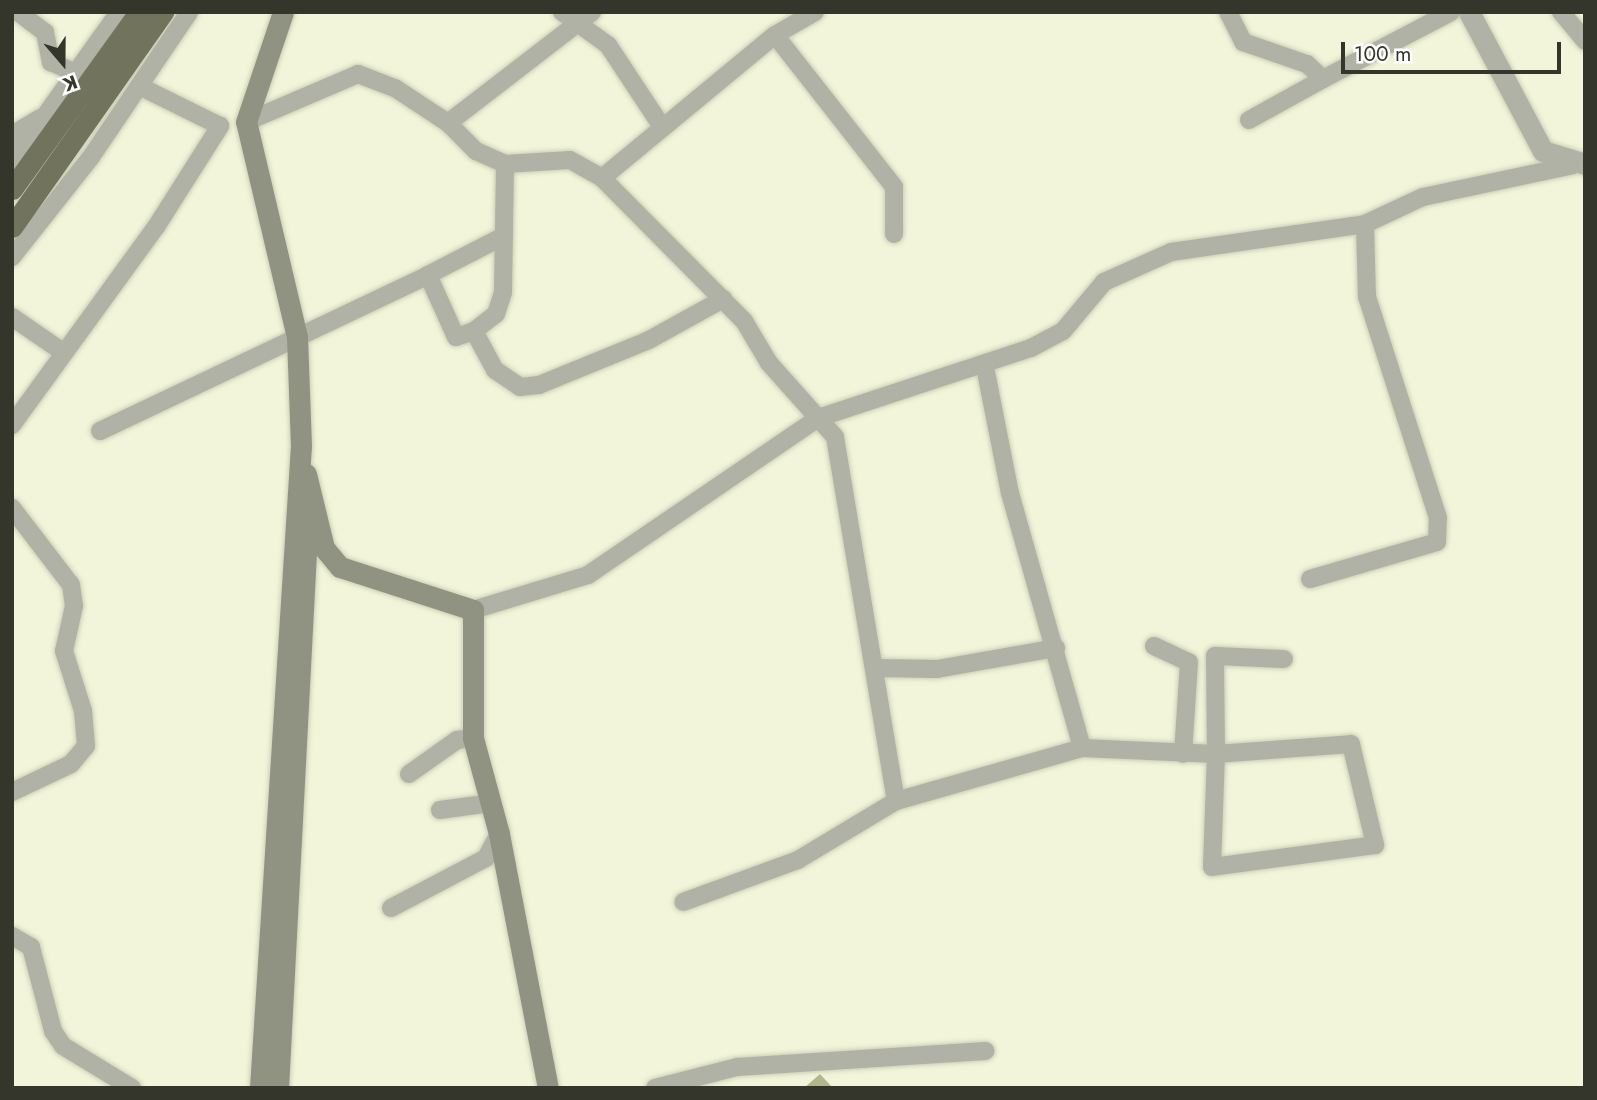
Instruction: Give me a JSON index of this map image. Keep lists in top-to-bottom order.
{
  "scale_bar": "100 m",
  "north": "bottom"
}
